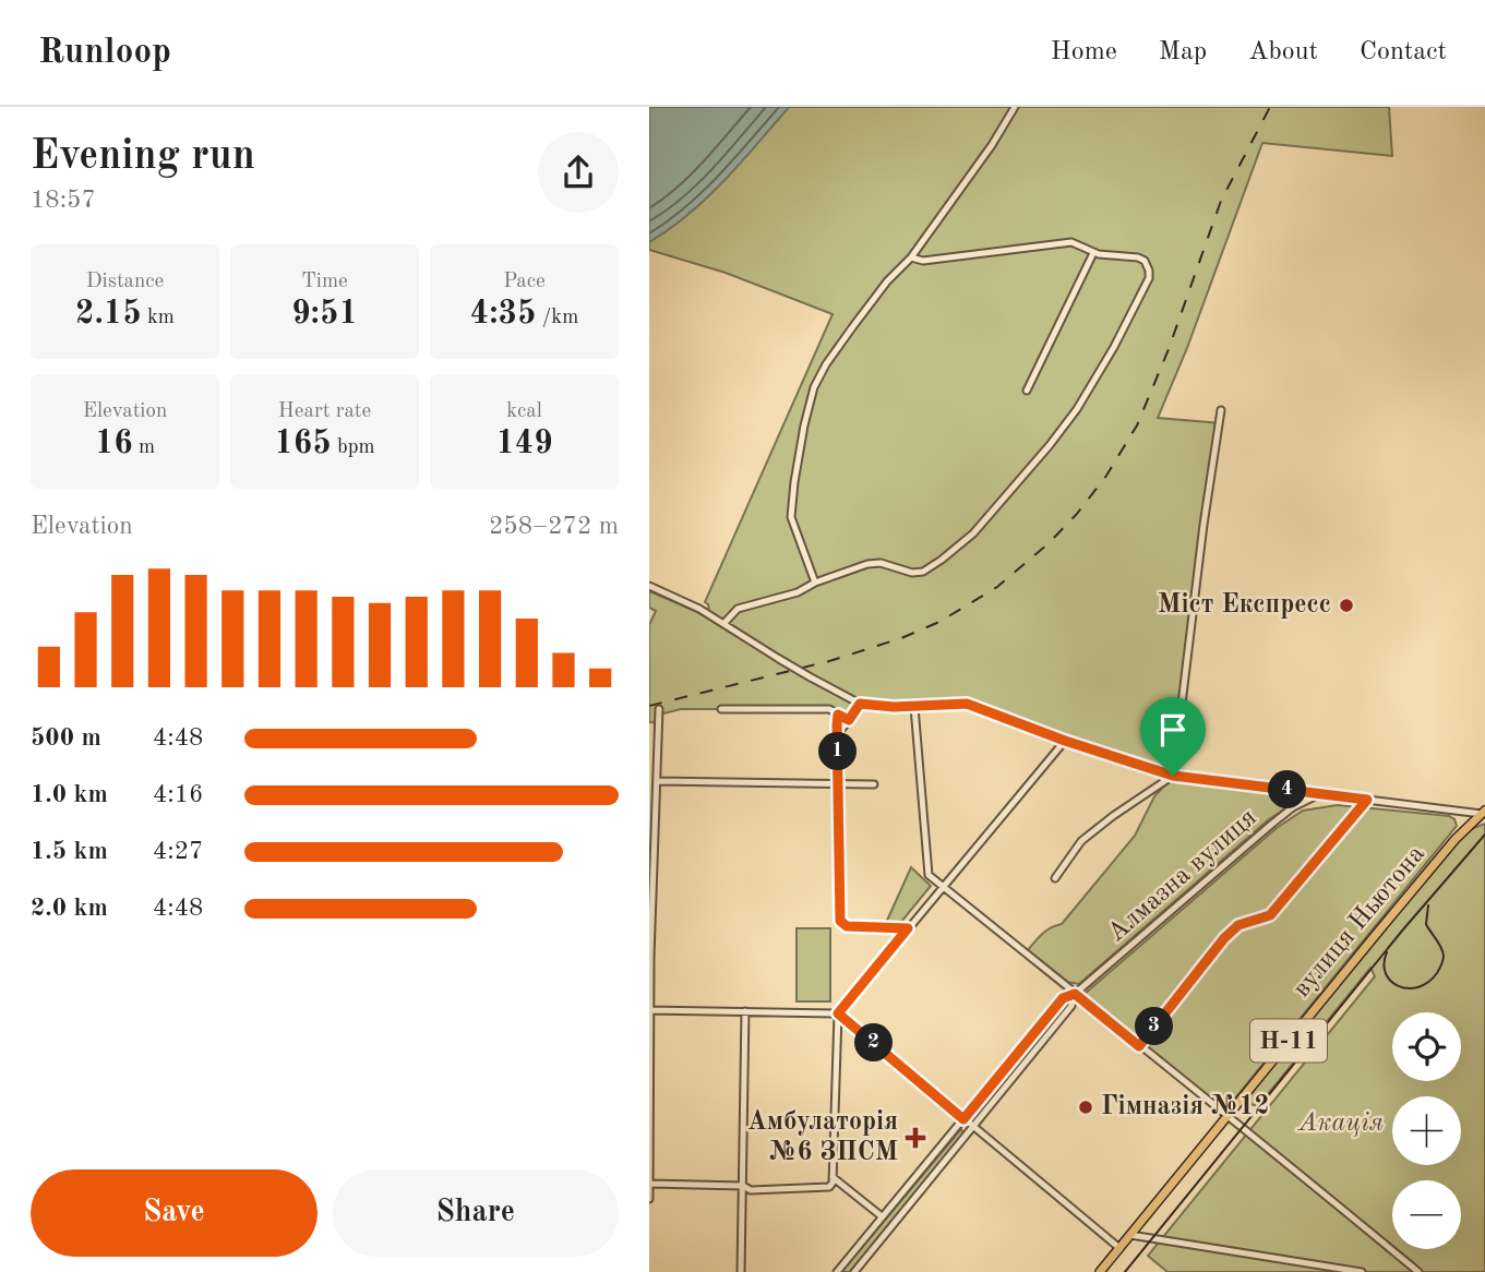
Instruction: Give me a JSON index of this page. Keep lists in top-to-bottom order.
{
  "streets": {
    "main road": ["вулиця Ньютона", "Н-11"],
    "street": ["Алмазна вулиця"]
  },
  "parks": ["Акація"],
  "places": {
    "other": ["Міст Експресс", "Гімназія №12"],
    "health": ["Амбулаторія №6 ЗПСМ"]
  },
  "page": {
    "header": "Runloop",
    "nav": [
      "Home",
      "Map",
      "About",
      "Contact"
    ],
    "heading": ["Evening run", "18:57"],
    "stats": [
      ["Distance", "2.15 km"],
      ["Time", "9:51"],
      ["Pace", "4:35 /km"],
      ["Elevation", "16 m"],
      ["Heart rate", "165 bpm"],
      ["kcal", "149"]
    ],
    "chart": ["Elevation", "258–272 m"],
    "list": [
      {
        "name": "500 m",
        "note": "4:48"
      },
      {
        "name": "1.0 km",
        "note": "4:16"
      },
      {
        "name": "1.5 km",
        "note": "4:27"
      },
      {
        "name": "2.0 km",
        "note": "4:48"
      }
    ],
    "pins": [
      "1",
      "4",
      "3",
      "2"
    ],
    "map_buttons": ["+", "−"],
    "buttons": ["Save", "Share"]
  }
}
